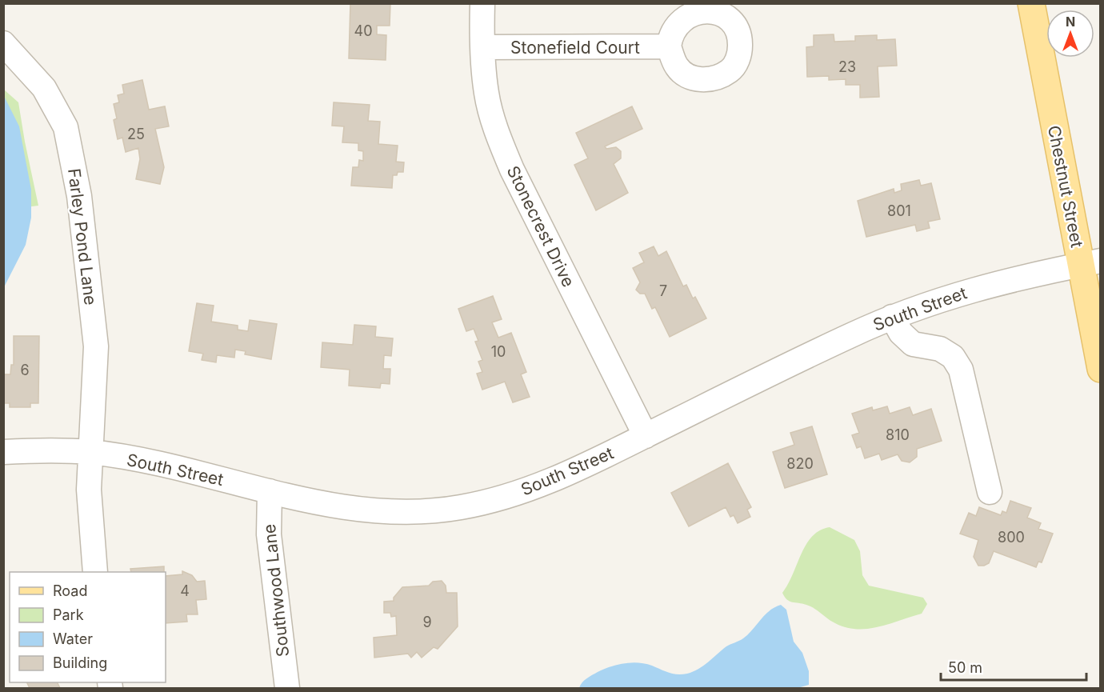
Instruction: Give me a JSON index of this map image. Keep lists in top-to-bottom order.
{
  "streets": {
    "main road": ["Chestnut Street"],
    "street": [
      "Stonefield Court",
      "Stonecrest Drive",
      "Farley Pond Lane",
      "South Street",
      "Southwood Lane"
    ]
  },
  "crossings": [
    ["Stonefield Court", "Stonecrest Drive"],
    ["Chestnut Street", "South Street"],
    ["Stonecrest Drive", "South Street"],
    ["Farley Pond Lane", "South Street"],
    ["South Street", "Southwood Lane"]
  ],
  "house_numbers": [
    "40",
    "23",
    "25",
    "801",
    "7",
    "10",
    "6",
    "810",
    "820",
    "800",
    "4",
    "9"
  ],
  "legend": [
    "Road",
    "Park",
    "Water",
    "Building"
  ],
  "scale_bar": "50 m",
  "north": "top"
}
